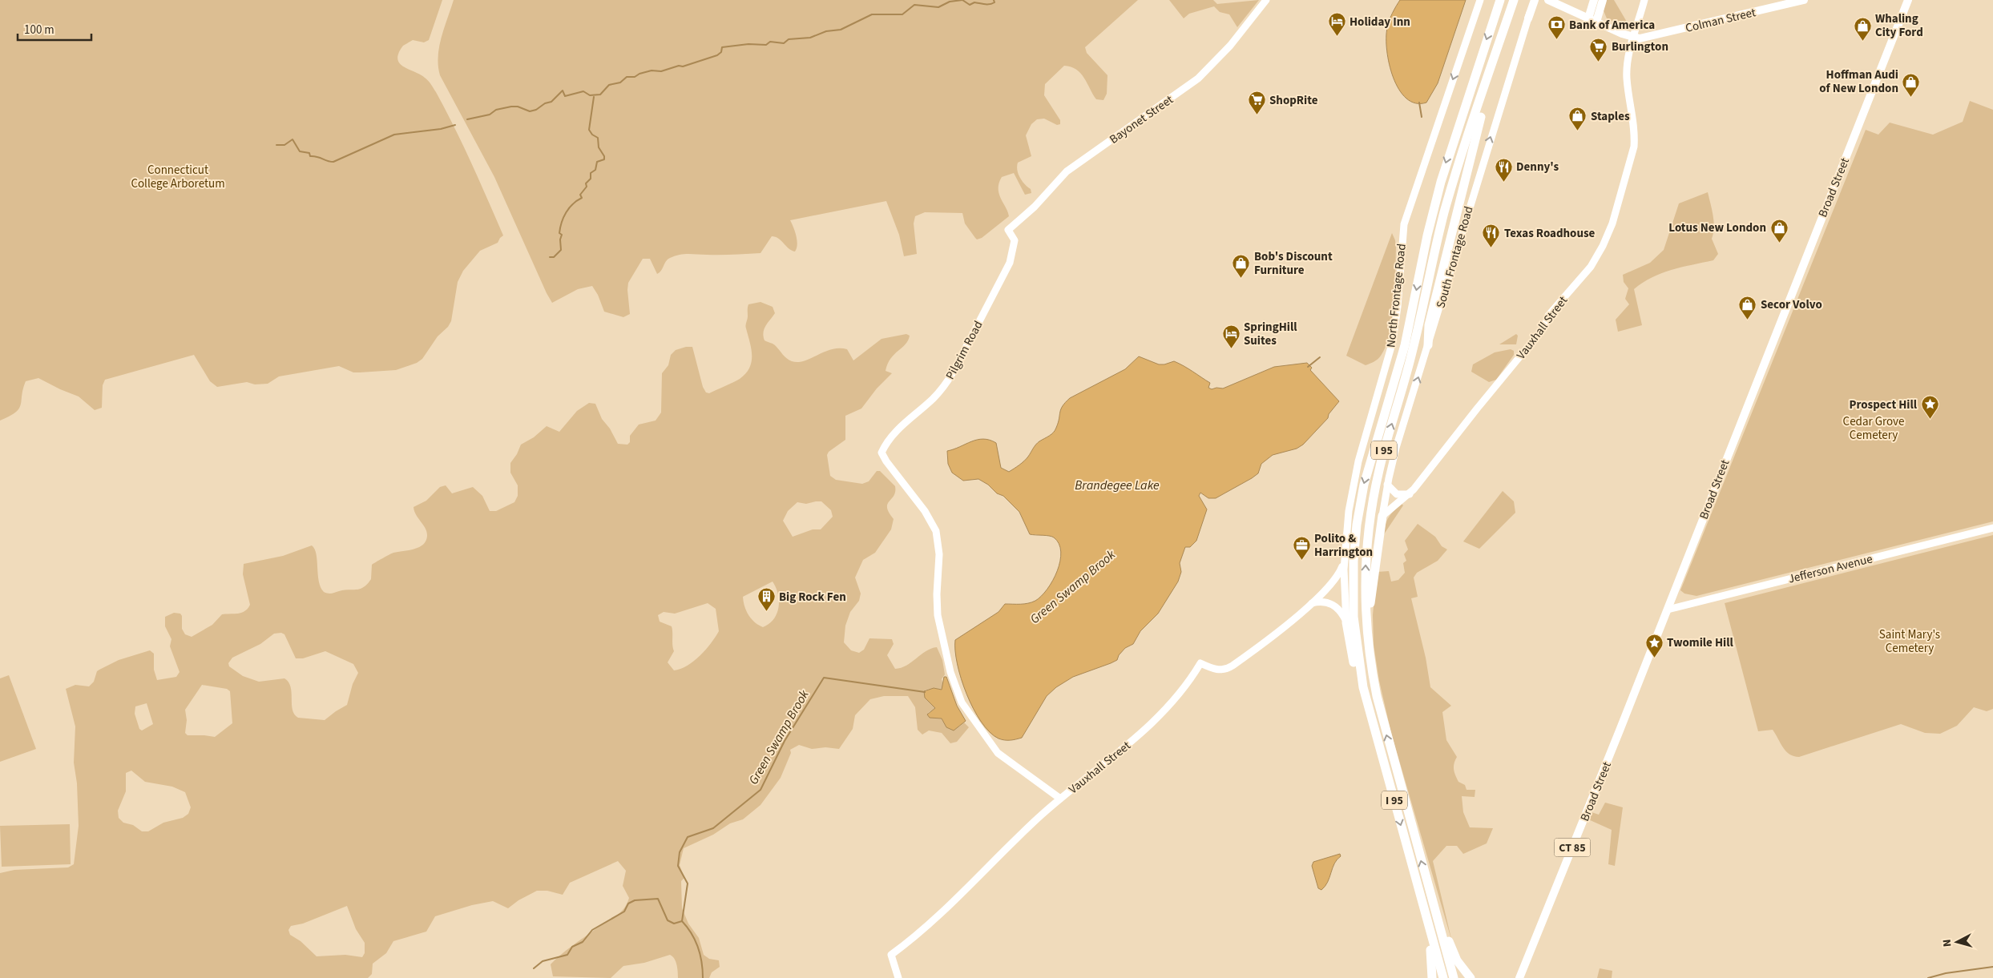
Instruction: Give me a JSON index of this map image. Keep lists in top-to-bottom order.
{
  "streets": {
    "highway": ["I 95"],
    "main road": ["Colman Street", "Broad Street", "CT 85"],
    "street": [
      "Bayonet Street",
      "South Frontage Road",
      "North Frontage Road",
      "Vauxhall Street",
      "Pilgrim Road",
      "Jefferson Avenue"
    ]
  },
  "crossings": [
    ["Colman Street", "Vauxhall Street"],
    ["Bayonet Street", "Pilgrim Road"],
    ["Broad Street", "Jefferson Avenue"],
    ["South Frontage Road", "Vauxhall Street"],
    ["Vauxhall Street", "Pilgrim Road"]
  ],
  "one_way": ["South Frontage Road", "North Frontage Road"],
  "water": ["Brandegee Lake", "Green Swamp Brook"],
  "parks": ["Connecticut College Arboretum", "Cedar Grove Cemetery", "Saint Mary's Cemetery"],
  "places": {
    "hotel": ["Holiday Inn", "SpringHill Suites"],
    "bank": ["Bank of America"],
    "shop": [
      "Whaling City Ford",
      "Hoffman Audi of New London",
      "Staples",
      "Lotus New London",
      "Bob's Discount Furniture",
      "Secor Volvo"
    ],
    "supermarket": ["Burlington", "ShopRite"],
    "restaurant": ["Denny's", "Texas Roadhouse"],
    "place": ["Prospect Hill", "Twomile Hill"],
    "office": ["Polito & Harrington"],
    "building": ["Big Rock Fen"]
  },
  "scale_bar": "100 m",
  "north": "left"
}
